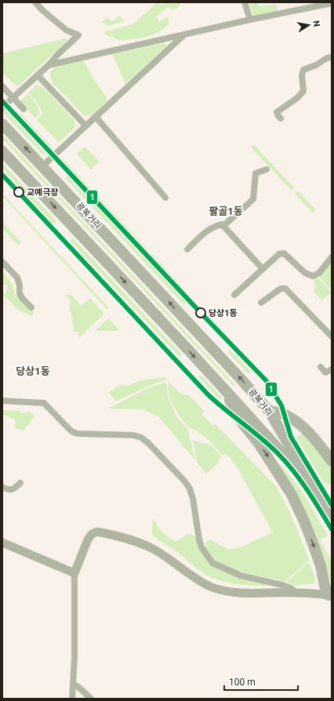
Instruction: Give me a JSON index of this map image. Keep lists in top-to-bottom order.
{
  "streets": {
    "highway": ["광복거리"]
  },
  "districts": ["팔골1동", "당상1동"],
  "places": ["교예극장", "당상1동"],
  "lines": ["transit line 1"],
  "scale_bar": "100 m",
  "north": "right"
}
